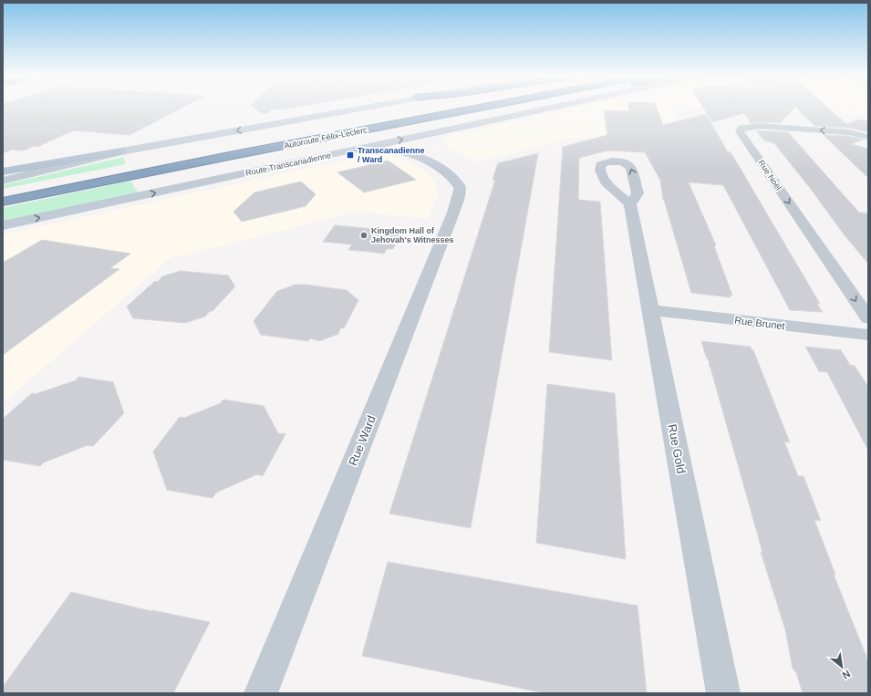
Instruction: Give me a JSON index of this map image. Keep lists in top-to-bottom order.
{
  "streets": {
    "highway": ["Autoroute Félix-Leclerc"],
    "main road": ["Route Transcanadienne"],
    "street": [
      "Rue Noël",
      "Rue Brunet",
      "Rue Ward",
      "Rue Gold"
    ]
  },
  "crossings": [
    ["Rue Brunet", "Rue Gold"]
  ],
  "places": {
    "transit": ["Transcanadienne / Ward"],
    "other": ["Kingdom Hall of Jehovah's Witnesses"]
  },
  "north": "bottom right"
}
